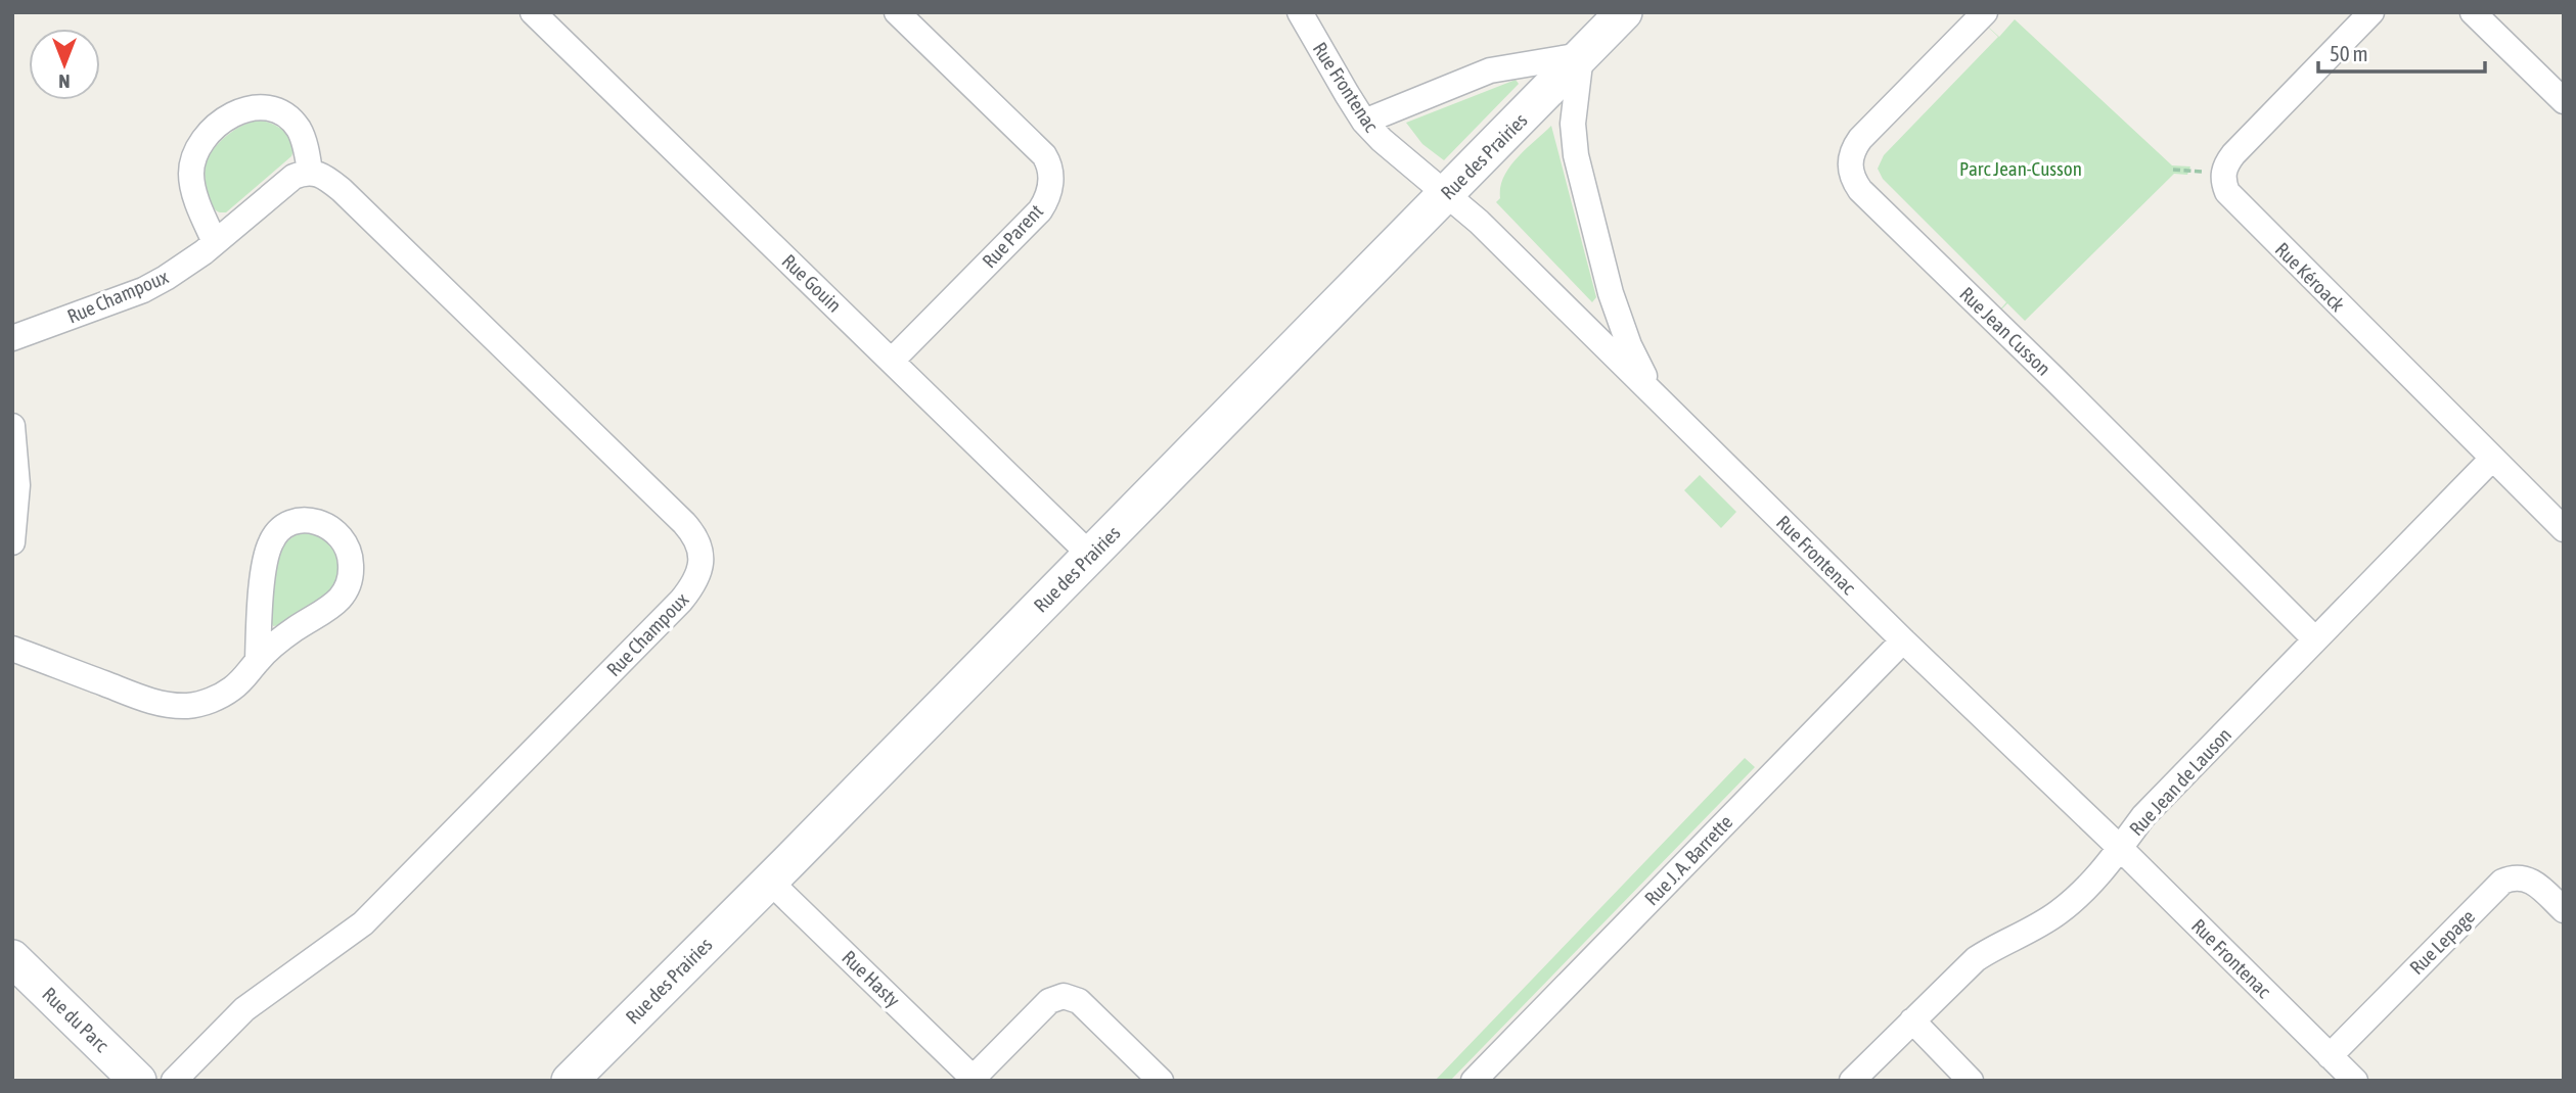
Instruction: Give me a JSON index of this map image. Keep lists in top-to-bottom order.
{
  "streets": {
    "main road": ["Rue des Prairies", "Rue du Parc"],
    "street": [
      "Rue Frontenac",
      "Rue Parent",
      "Rue Kéroack",
      "Rue Gouin",
      "Rue Champoux",
      "Rue Jean Cusson",
      "Rue Jean de Lauson",
      "Rue J. A. Barrette",
      "Rue Lepage",
      "Rue Hasty"
    ]
  },
  "crossings": [
    ["Rue Frontenac", "Rue des Prairies"],
    ["Rue Frontenac", "Rue Jean de Lauson"],
    ["Rue Frontenac", "Rue J. A. Barrette"],
    ["Rue Frontenac", "Rue Lepage"],
    ["Rue des Prairies", "Rue Gouin"],
    ["Rue des Prairies", "Rue Hasty"],
    ["Rue Parent", "Rue Gouin"],
    ["Rue Kéroack", "Rue Jean de Lauson"],
    ["Rue Jean Cusson", "Rue Jean de Lauson"]
  ],
  "parks": ["Parc Jean-Cusson"],
  "scale_bar": "50 m",
  "north": "bottom"
}
